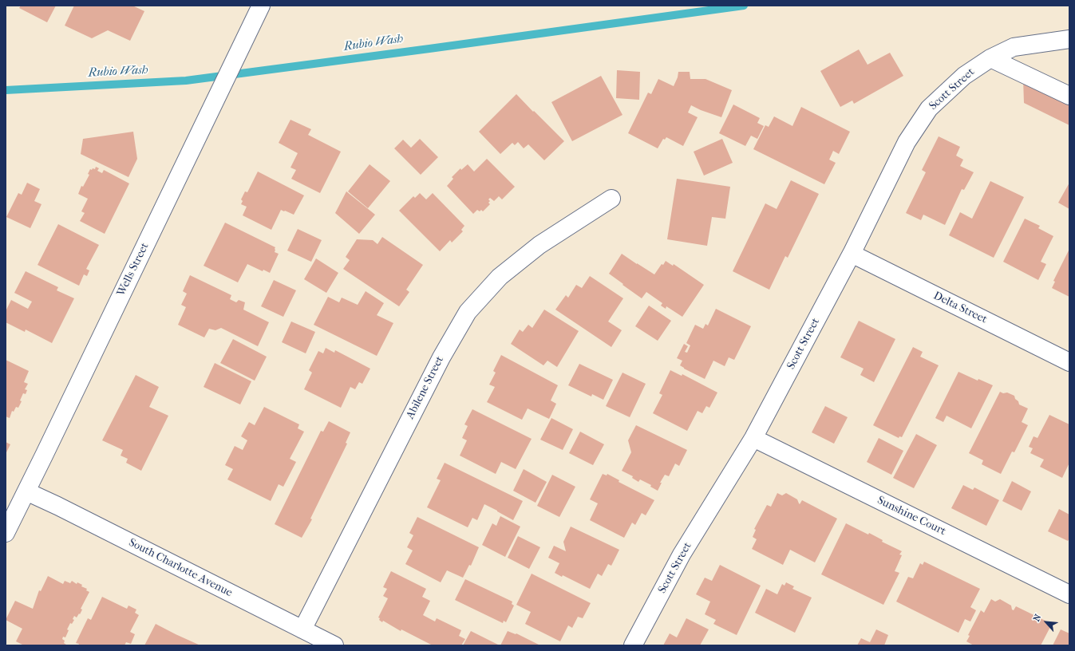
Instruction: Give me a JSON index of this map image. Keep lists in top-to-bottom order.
{
  "streets": {
    "street": [
      "Scott Street",
      "Wells Street",
      "Delta Street",
      "Abilene Street",
      "Sunshine Court",
      "South Charlotte Avenue"
    ]
  },
  "crossings": [
    ["Scott Street", "Delta Street"],
    ["Scott Street", "Sunshine Court"],
    ["Wells Street", "South Charlotte Avenue"],
    ["Abilene Street", "South Charlotte Avenue"]
  ],
  "water": ["Rubio Wash"],
  "north": "top left"
}
